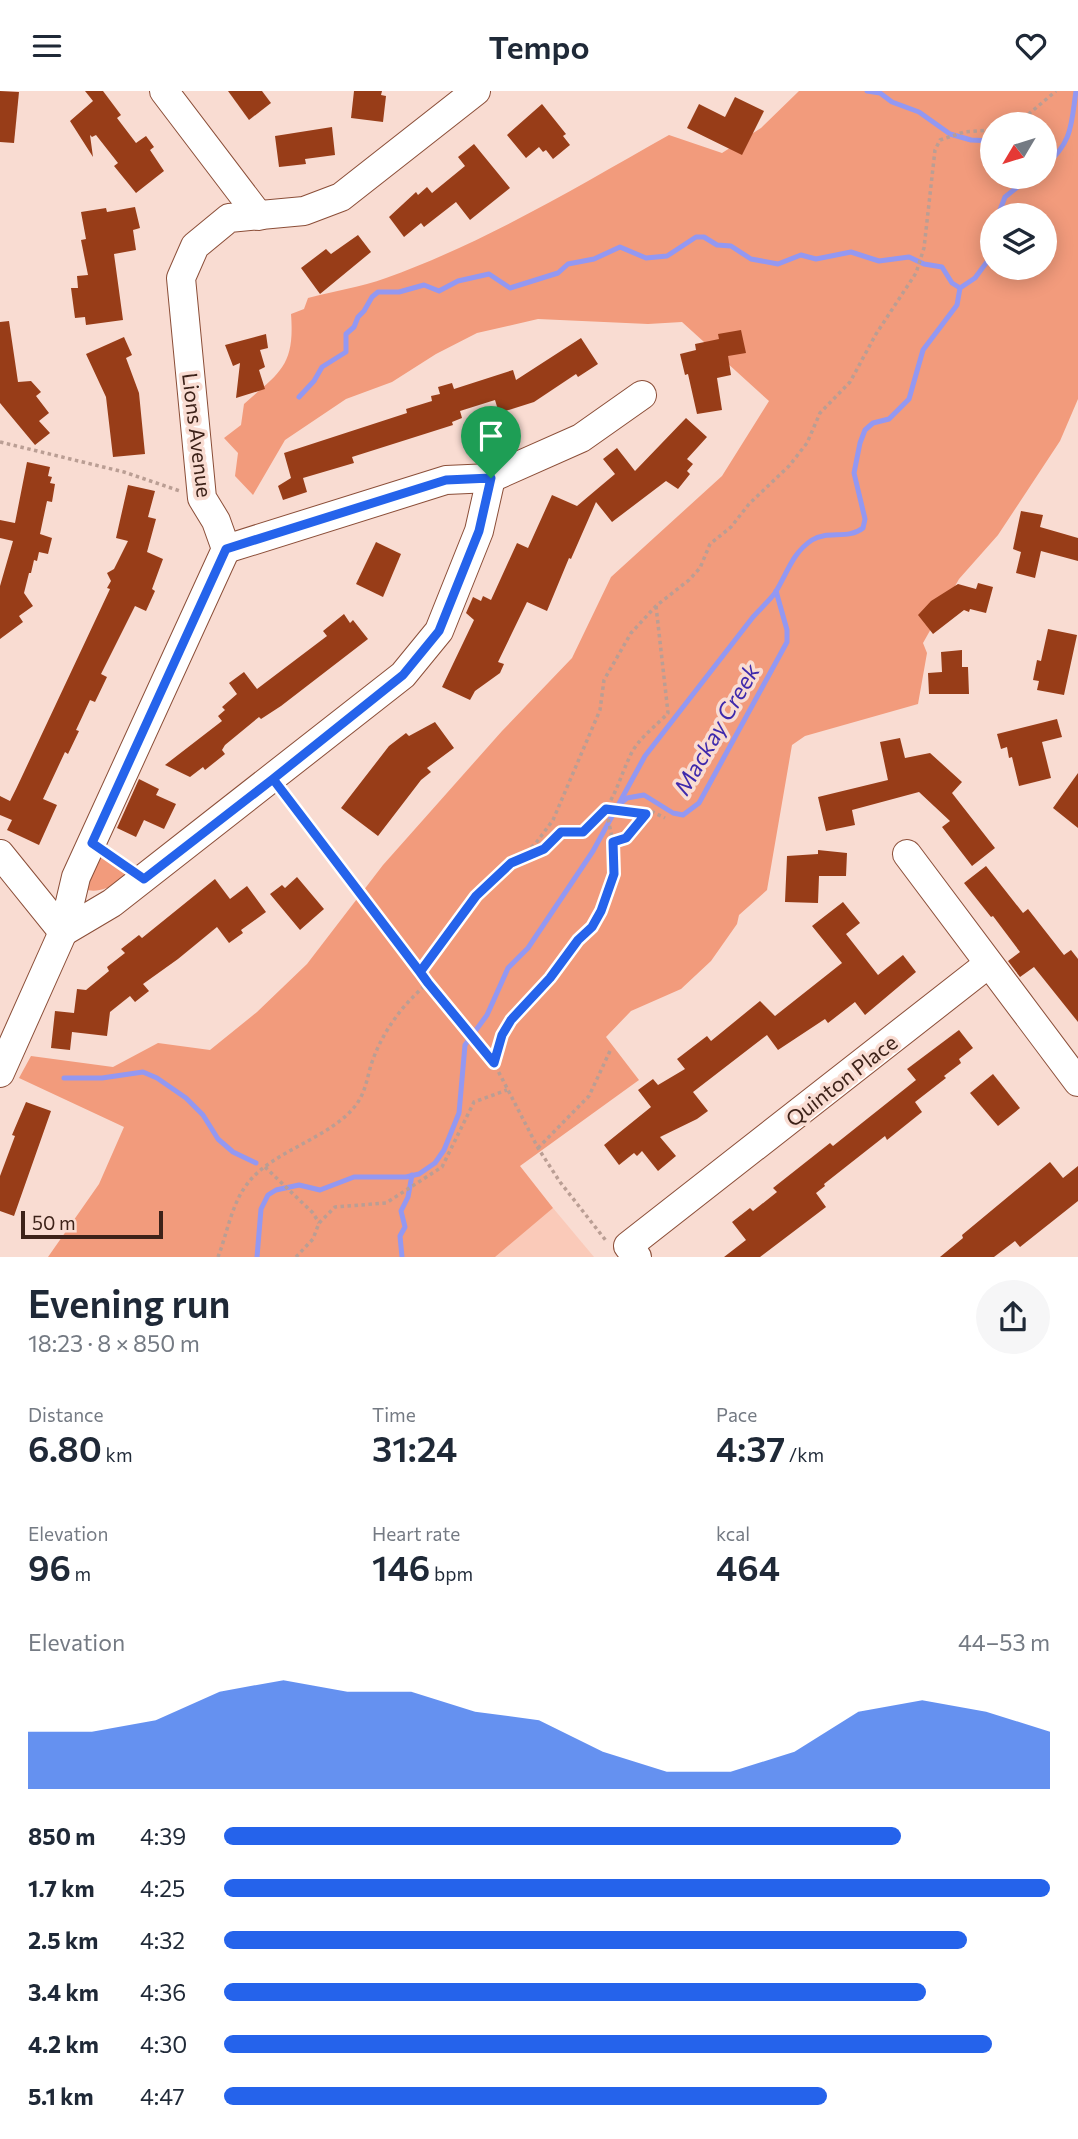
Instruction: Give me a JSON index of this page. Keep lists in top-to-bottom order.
{
  "streets": {
    "street": ["Lions Avenue", "Quinton Place"]
  },
  "water": ["Mackay Creek"],
  "scale_bar": "50 m",
  "north": "bottom left",
  "page": {
    "header": "Tempo",
    "scale": "50 m",
    "heading": ["Evening run", "18:23 · 8 × 850 m"],
    "stats": [
      ["Distance", "6.80 km"],
      ["Time", "31:24"],
      ["Pace", "4:37 /km"],
      ["Elevation", "96 m"],
      ["Heart rate", "146 bpm"],
      ["kcal", "464"]
    ],
    "chart": ["Elevation", "44–53 m"],
    "list": [
      {
        "name": "850 m",
        "note": "4:39"
      },
      {
        "name": "1.7 km",
        "note": "4:25"
      },
      {
        "name": "2.5 km",
        "note": "4:32"
      },
      {
        "name": "3.4 km",
        "note": "4:36"
      },
      {
        "name": "4.2 km",
        "note": "4:30"
      },
      {
        "name": "5.1 km",
        "note": "4:47"
      }
    ]
  }
}
